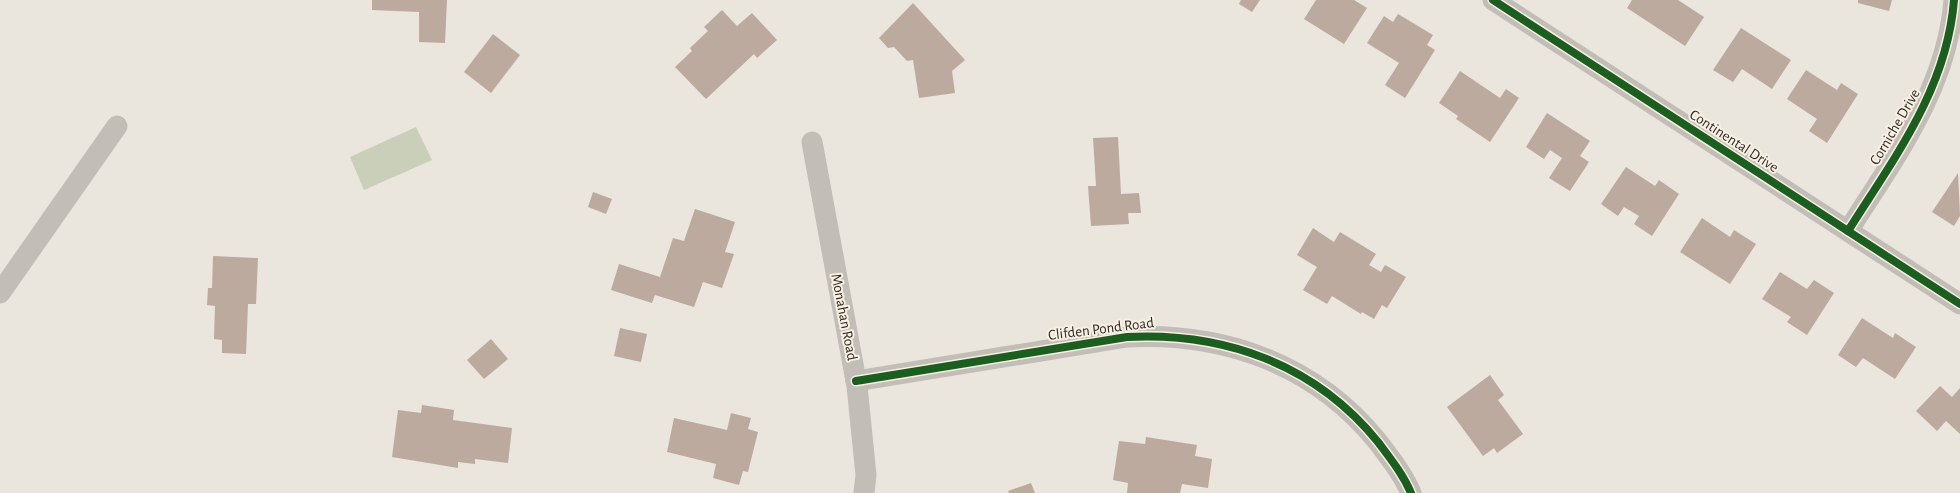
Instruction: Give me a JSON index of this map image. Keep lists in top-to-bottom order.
{
  "streets": {
    "street": [
      "Corniche Drive",
      "Continental Drive",
      "Monahan Road",
      "Clifden Pond Road"
    ]
  },
  "crossings": [
    ["Corniche Drive", "Continental Drive"],
    ["Monahan Road", "Clifden Pond Road"]
  ]
}
